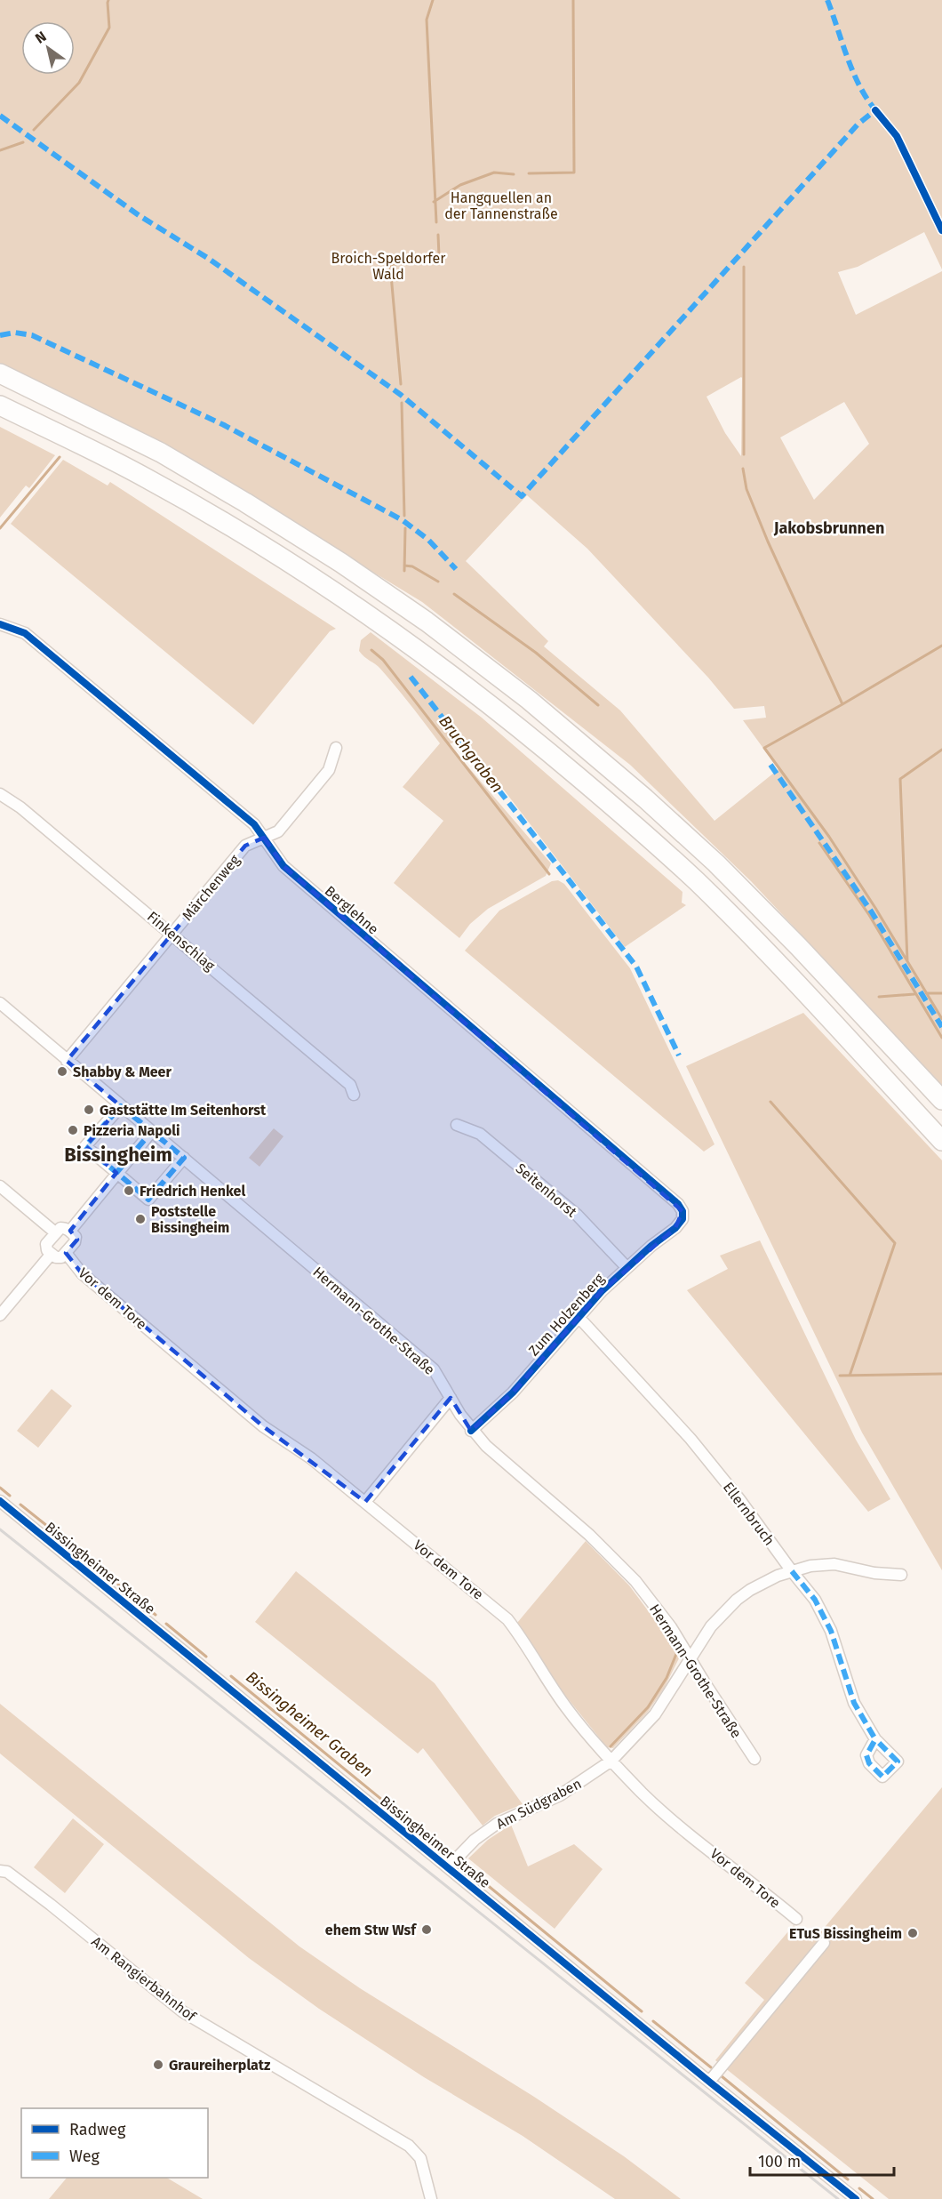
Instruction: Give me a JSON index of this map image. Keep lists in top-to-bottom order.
{
  "streets": {
    "street": [
      "Märchenweg",
      "Berglehne",
      "Finkenschlag",
      "Seitenhorst",
      "Vor dem Tore",
      "Zum Holzenberg",
      "Hermann-Grothe-Straße",
      "Ellernbruch",
      "Bissingheimer Straße",
      "Am Südgraben",
      "Am Rangierbahnhof"
    ]
  },
  "crossings": [
    ["Märchenweg", "Berglehne"],
    ["Märchenweg", "Finkenschlag"],
    ["Märchenweg", "Hermann-Grothe-Straße"],
    ["Berglehne", "Zum Holzenberg"],
    ["Seitenhorst", "Zum Holzenberg"],
    ["Vor dem Tore", "Am Südgraben"],
    ["Zum Holzenberg", "Hermann-Grothe-Straße"],
    ["Zum Holzenberg", "Ellernbruch"],
    ["Hermann-Grothe-Straße", "Am Südgraben"],
    ["Ellernbruch", "Am Südgraben"],
    ["Bissingheimer Straße", "Am Südgraben"]
  ],
  "districts": ["Jakobsbrunnen", "Bissingheim"],
  "water": ["Bruchgraben", "Bissingheimer Graben"],
  "parks": ["Hangquellen an der Tannenstraße", "Broich-Speldorfer Wald"],
  "places": [
    "Shabby & Meer",
    "Gaststätte Im Seitenhorst",
    "Pizzeria Napoli",
    "Friedrich Henkel",
    "Poststelle Bissingheim",
    "ehem Stw Wsf",
    "ETuS Bissingheim",
    "Graureiherplatz"
  ],
  "legend": ["Radweg", "Weg"],
  "scale_bar": "100 m",
  "north": "top left"
}
